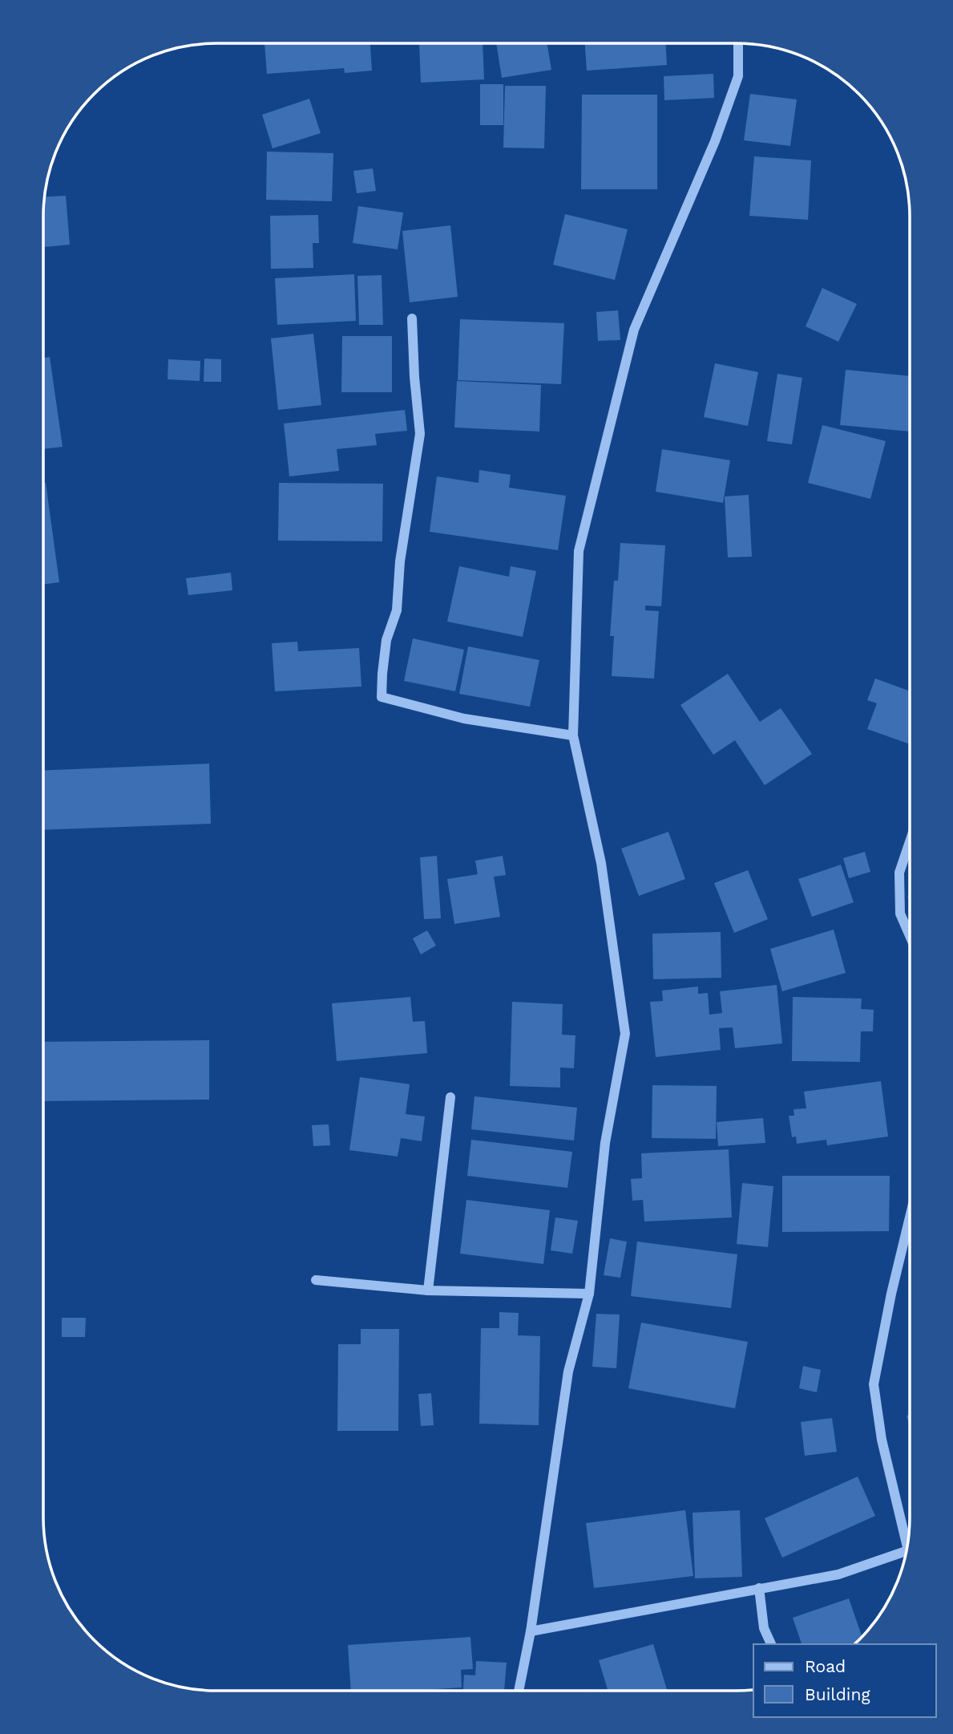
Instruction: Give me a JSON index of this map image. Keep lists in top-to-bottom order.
{
  "legend": ["Road", "Building"]
}
